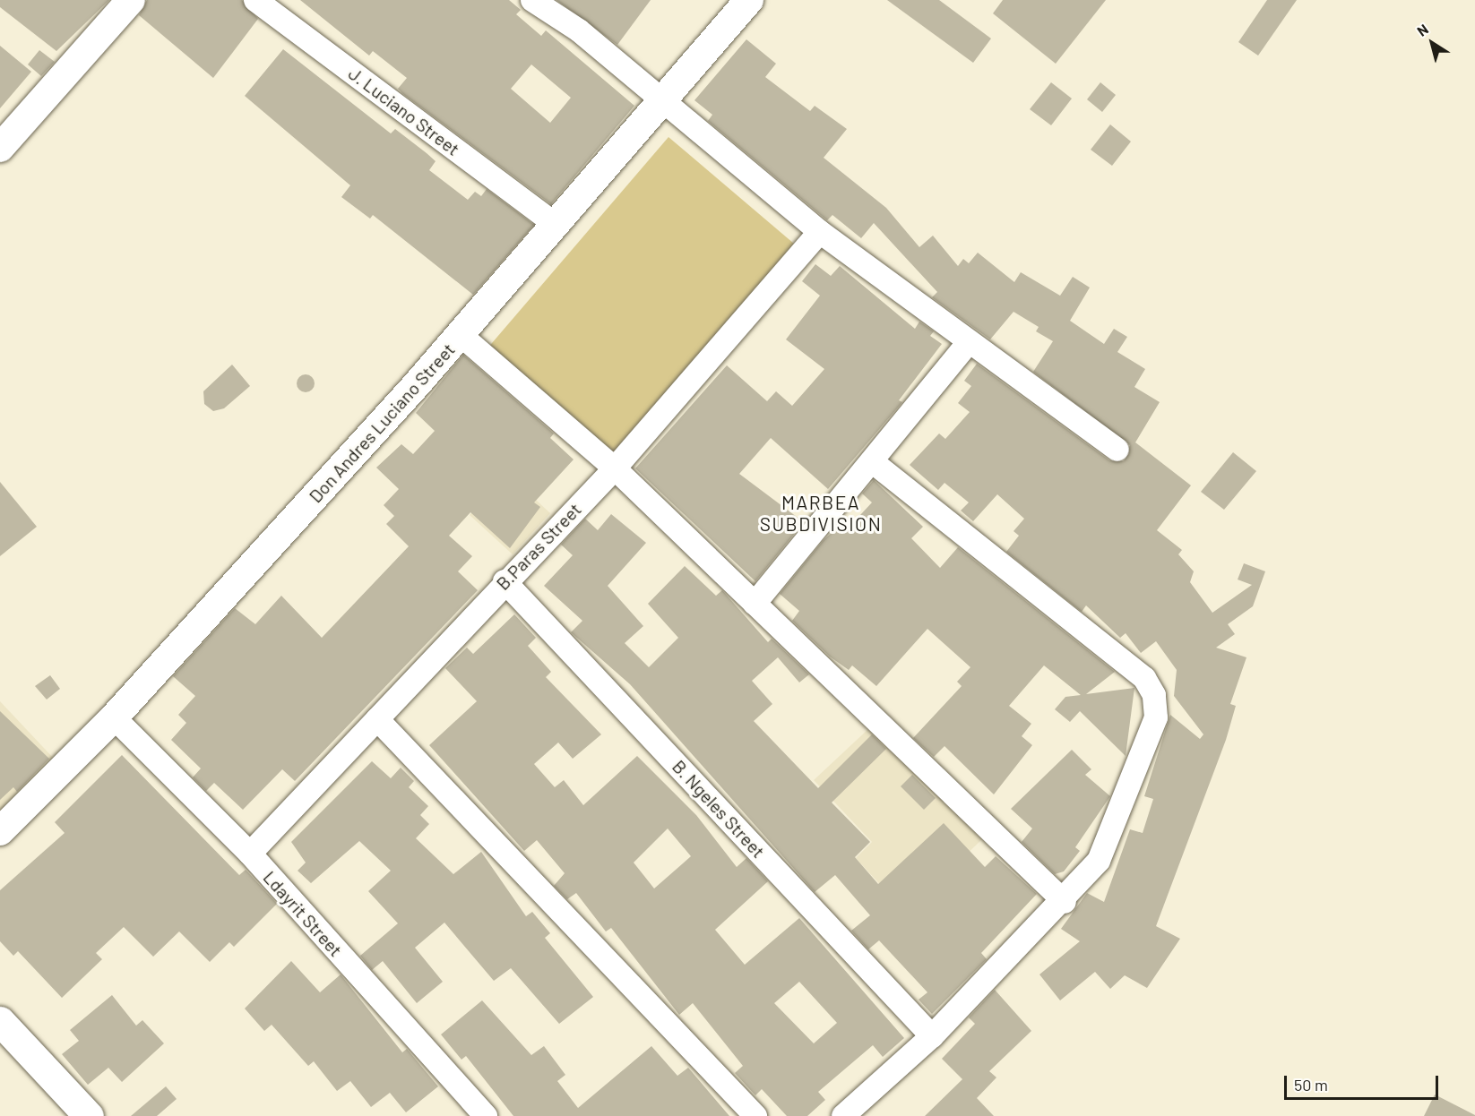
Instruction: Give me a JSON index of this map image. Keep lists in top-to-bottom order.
{
  "streets": {
    "street": [
      "J. Luciano Street",
      "Don Andres Luciano Street",
      "B.Paras Street",
      "B. Ngeles Street",
      "Ldayrit Street"
    ]
  },
  "crossings": [
    ["J. Luciano Street", "Don Andres Luciano Street"],
    ["Don Andres Luciano Street", "Ldayrit Street"],
    ["B.Paras Street", "B. Ngeles Street"],
    ["B.Paras Street", "Ldayrit Street"]
  ],
  "districts": ["MARBEA SUBDIVISION"],
  "scale_bar": "50 m",
  "north": "top left"
}
